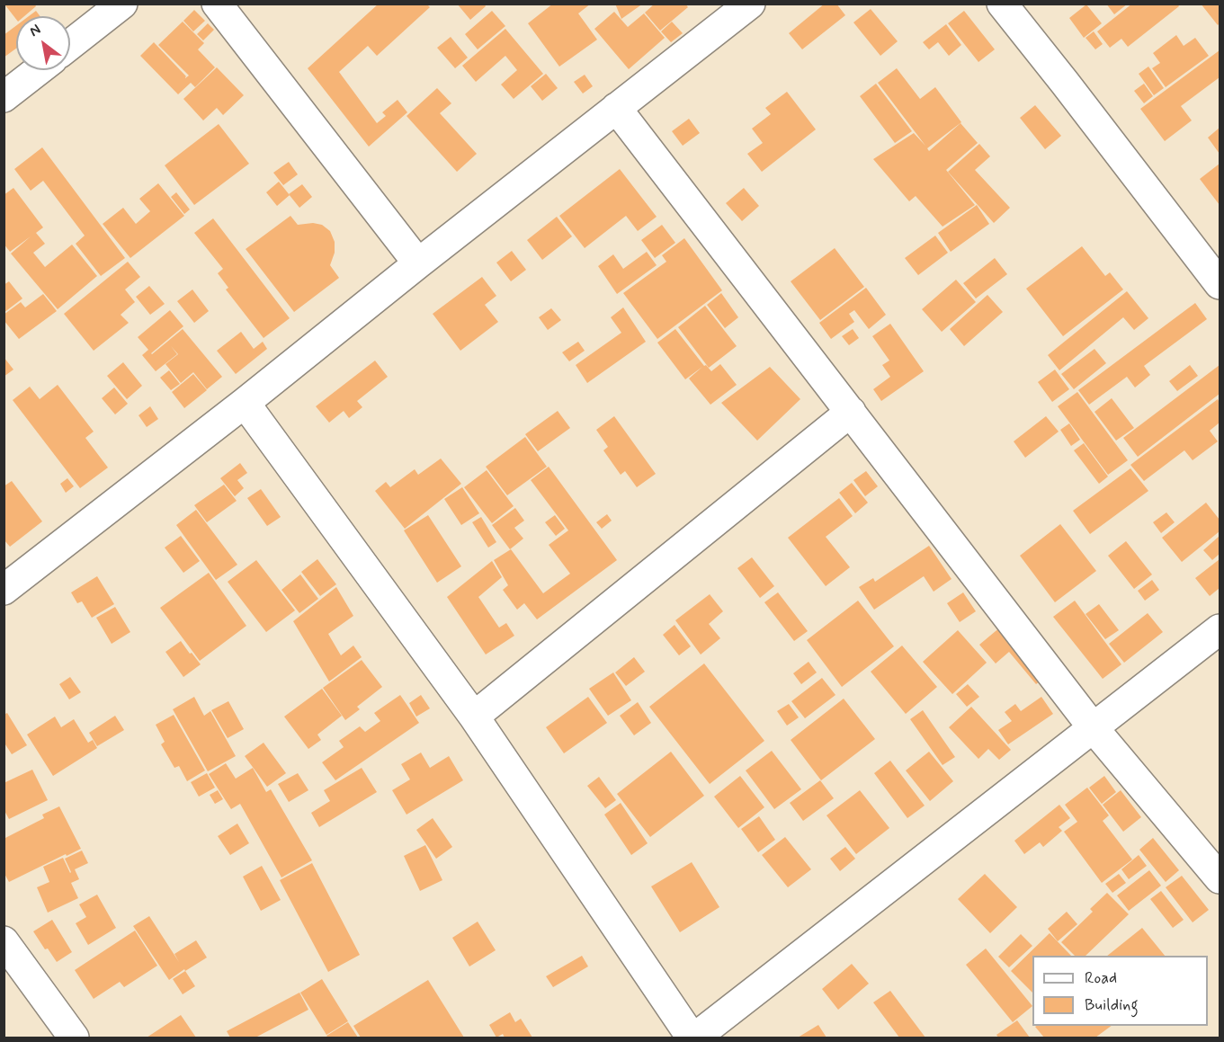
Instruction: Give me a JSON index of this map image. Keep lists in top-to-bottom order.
{
  "legend": ["Road", "Building"],
  "north": "top left"
}
